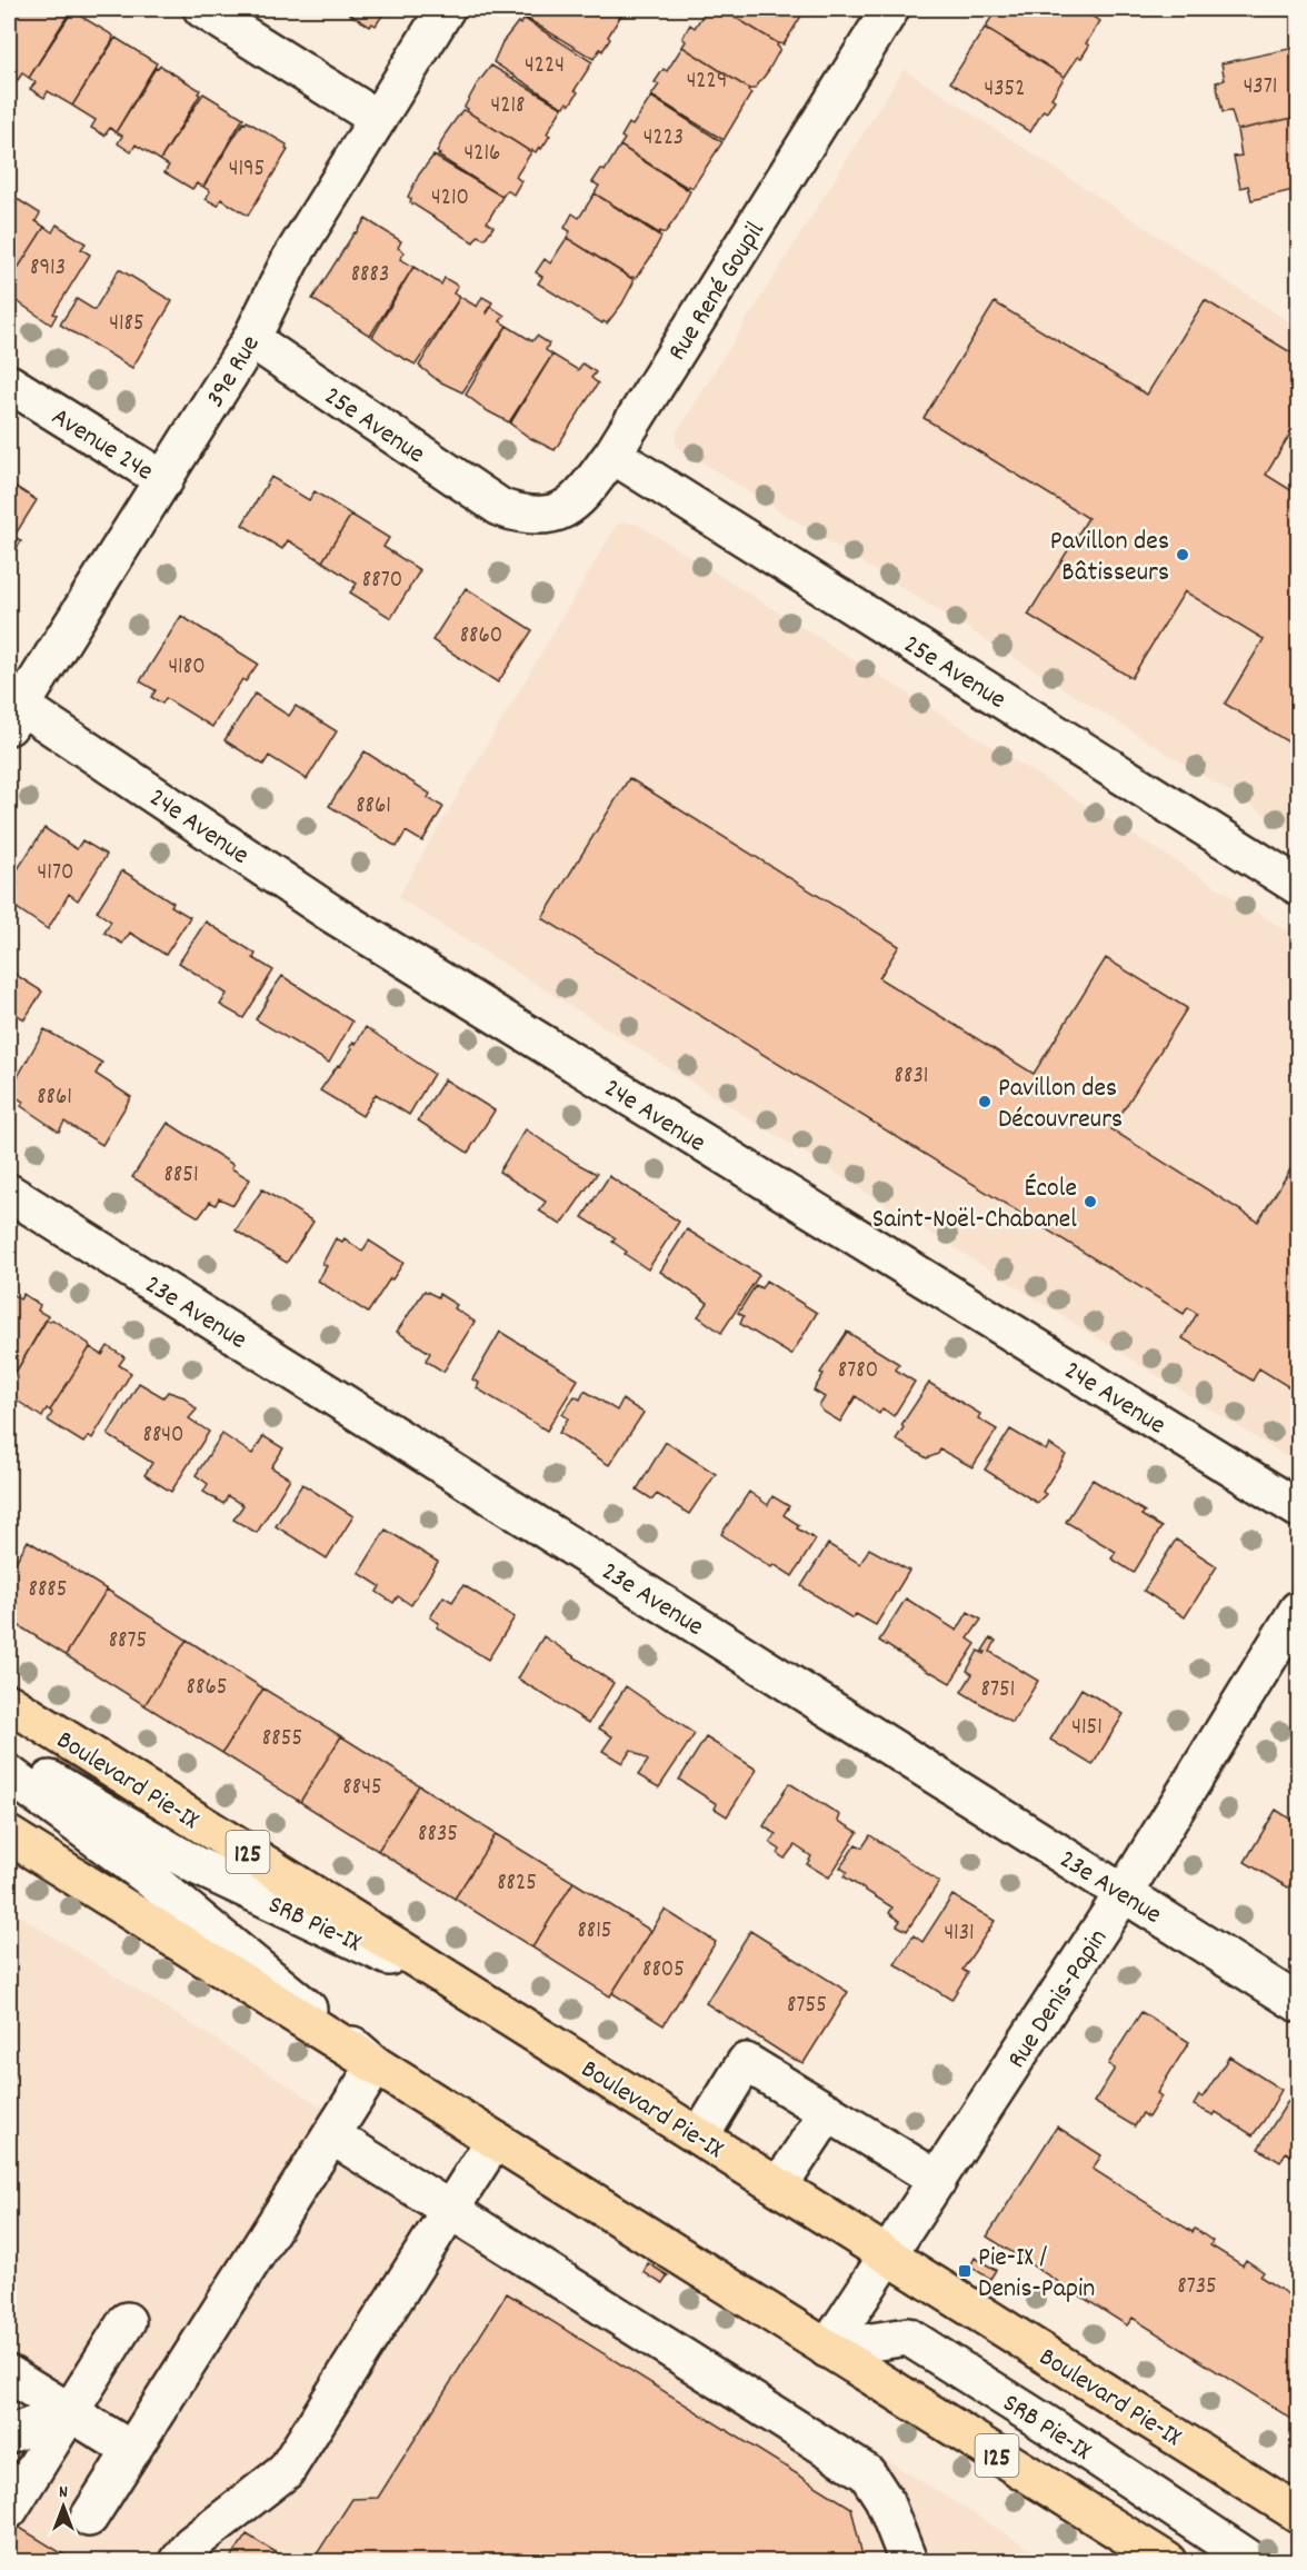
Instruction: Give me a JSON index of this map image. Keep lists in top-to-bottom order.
{
  "streets": {
    "main road": ["Boulevard Pie-IX", "125"],
    "street": [
      "Rue René Goupil",
      "39e Rue",
      "25e Avenue",
      "Avenue 24e",
      "24e Avenue",
      "23e Avenue",
      "SRB Pie-IX",
      "Rue Denis-Papin"
    ]
  },
  "crossings": [
    ["Rue René Goupil", "25e Avenue"],
    ["39e Rue", "25e Avenue"],
    ["39e Rue", "Avenue 24e"],
    ["39e Rue", "24e Avenue"],
    ["23e Avenue", "Rue Denis-Papin"],
    ["Boulevard Pie-IX", "SRB Pie-IX"],
    ["Boulevard Pie-IX", "Rue Denis-Papin"],
    ["125", "SRB Pie-IX"],
    ["125", "Rue Denis-Papin"],
    ["SRB Pie-IX", "Rue Denis-Papin"]
  ],
  "places": {
    "other": ["Pavillon des Bâtisseurs", "Pavillon des Découvreurs", "École Saint-Noël-Chabanel"],
    "transit": ["Pie-IX / Denis-Papin"]
  },
  "house_numbers": [
    "4224",
    "4229",
    "4371",
    "4352",
    "4218",
    "4223",
    "4216",
    "4195",
    "4210",
    "8913",
    "8883",
    "4185",
    "8870",
    "8860",
    "4180",
    "8861",
    "4170",
    "8831",
    "8861",
    "8851",
    "8780",
    "8840",
    "8885",
    "8875",
    "8865",
    "8751",
    "4151",
    "8855",
    "8845",
    "8835",
    "8825",
    "8815",
    "4131",
    "8805",
    "8755",
    "8735"
  ],
  "north": "top"
}
